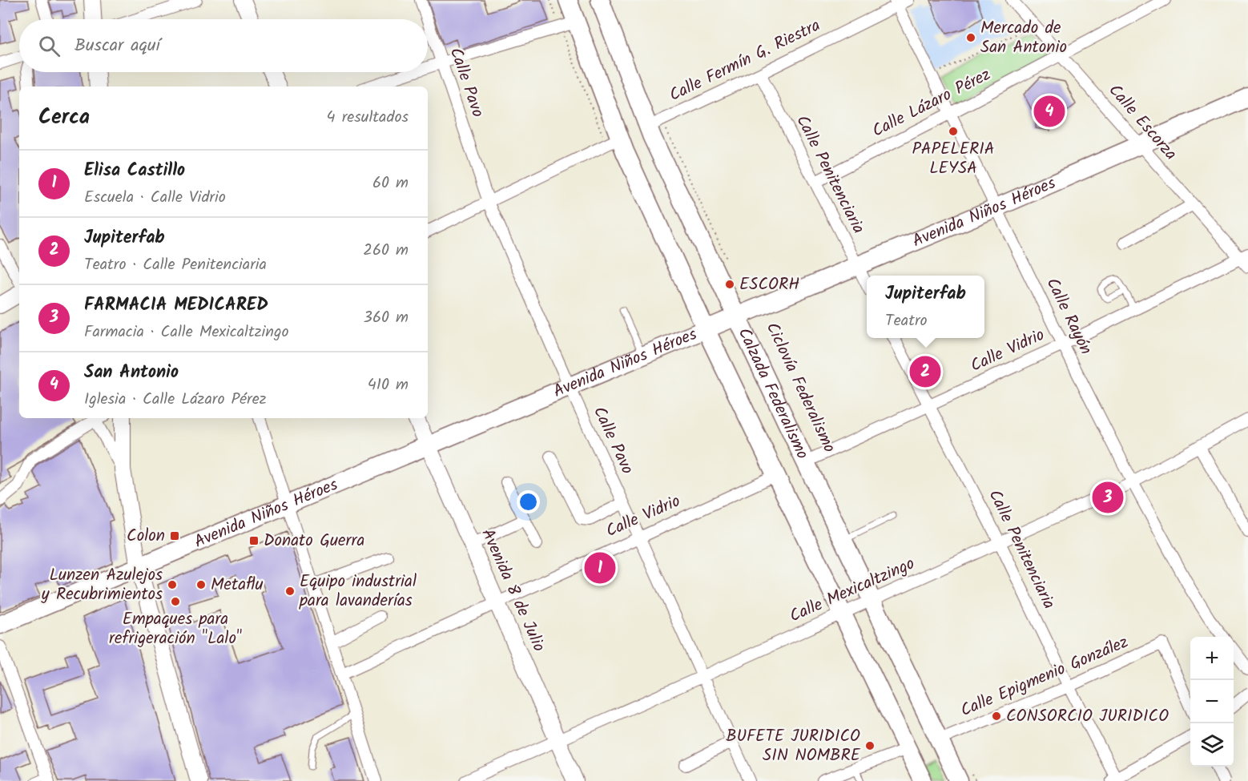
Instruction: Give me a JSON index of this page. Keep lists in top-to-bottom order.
{
  "streets": {
    "main road": ["Avenida Niños Héroes", "Calzada Federalismo"],
    "street": [
      "Calle Fermín G. Riestra",
      "Calle Pavo",
      "Calle Lázaro Pérez",
      "Calle Escorza",
      "Calle Penitenciaria",
      "Calle Rayón",
      "Calle Vidrio",
      "Avenida 8 de Julio",
      "Calle Mexicaltzingo",
      "Calle Epigmenio González"
    ]
  },
  "crossings": [
    ["Calle Fermín G. Riestra", "Calle Penitenciaria"],
    ["Calle Fermín G. Riestra", "Calle Rayón"],
    ["Calle Fermín G. Riestra", "Calzada Federalismo"],
    ["Calle Pavo", "Avenida Niños Héroes"],
    ["Calle Pavo", "Calle Vidrio"],
    ["Calle Pavo", "Calle Mexicaltzingo"],
    ["Calle Lázaro Pérez", "Calle Escorza"],
    ["Calle Lázaro Pérez", "Calle Penitenciaria"],
    ["Calle Lázaro Pérez", "Calle Rayón"],
    ["Calle Escorza", "Avenida Niños Héroes"],
    ["Calle Escorza", "Calle Vidrio"],
    ["Calle Penitenciaria", "Avenida Niños Héroes"],
    ["Calle Penitenciaria", "Calle Vidrio"],
    ["Calle Penitenciaria", "Calle Mexicaltzingo"],
    ["Calle Penitenciaria", "Calle Epigmenio González"],
    ["Avenida Niños Héroes", "Calle Rayón"],
    ["Avenida Niños Héroes", "Calzada Federalismo"],
    ["Avenida Niños Héroes", "Avenida 8 de Julio"],
    ["Calle Rayón", "Calle Vidrio"],
    ["Calle Rayón", "Calle Mexicaltzingo"],
    ["Calle Vidrio", "Calzada Federalismo"],
    ["Calle Vidrio", "Avenida 8 de Julio"],
    ["Calzada Federalismo", "Calle Mexicaltzingo"],
    ["Calzada Federalismo", "Calle Epigmenio González"],
    ["Avenida 8 de Julio", "Calle Mexicaltzingo"]
  ],
  "places": {
    "other": [
      "Mercado de San Antonio",
      "PAPELERIA LEYSA",
      "ESCORH",
      "Lunzen Azulejos y Recubrimientos",
      "Metaflu",
      "Equipo industrial para lavanderías",
      "Empaques para refrigeración \"Lalo\"",
      "CONSORCIO JURIDICO",
      "BUFETE JURIDICO SIN NOMBRE"
    ],
    "transit": ["Colon", "Donato Guerra"]
  },
  "page": {
    "search": "Buscar aquí",
    "heading": ["Cerca", "4 resultados"],
    "pins": [
      "4",
      "2",
      "3",
      "1"
    ],
    "list": [
      {
        "mark": "1",
        "name": "Elisa Castillo",
        "note": "Escuela · Calle Vidrio",
        "value": "60 m"
      },
      {
        "mark": "2",
        "name": "Jupiterfab",
        "note": "Teatro · Calle Penitenciaria",
        "value": "260 m"
      },
      {
        "mark": "3",
        "name": "FARMACIA MEDICARED",
        "note": "Farmacia · Calle Mexicaltzingo",
        "value": "360 m"
      },
      {
        "mark": "4",
        "name": "San Antonio",
        "note": "Iglesia · Calle Lázaro Pérez",
        "value": "410 m"
      }
    ],
    "popup": ["Jupiterfab", "Teatro"],
    "map_buttons": ["+", "−"]
  }
}
